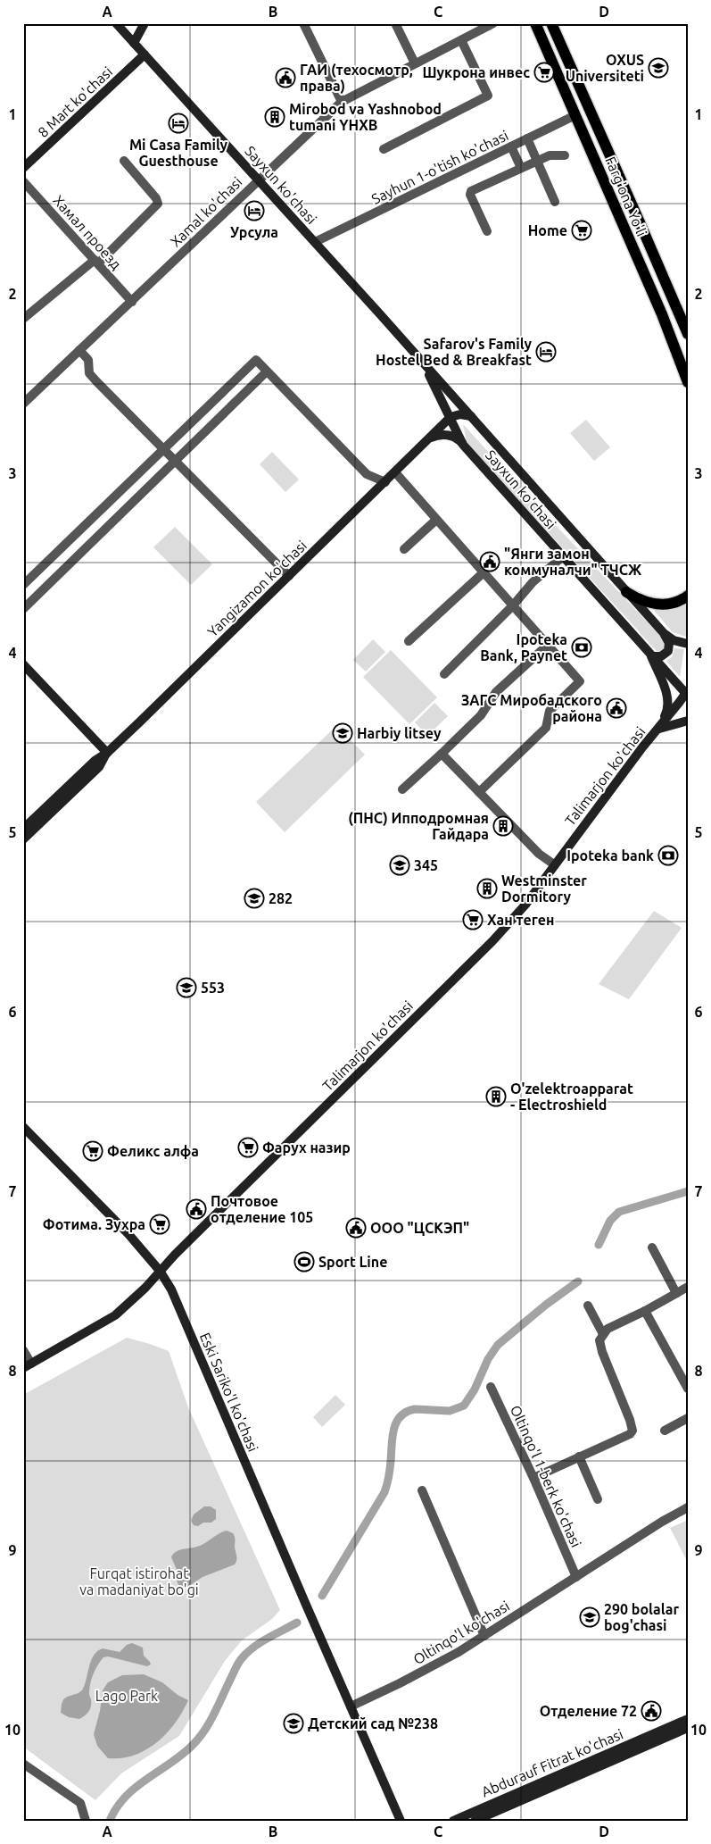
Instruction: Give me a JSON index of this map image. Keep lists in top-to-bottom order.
{
  "streets": {
    "main road": ["Farg'ona Yo'li"],
    "street": [
      "8 Mart ko'chasi",
      "Sayhun 1-o'tish ko'chasi",
      "Sayxun ko'chasi",
      "Xamal ko'chasi",
      "Хамал проезд",
      "Yangizamon ko'chasi",
      "Talimarjon ko'chasi",
      "Eski Sariko'l ko'chasi",
      "Oltinqo'l 1-berk ko'chasi",
      "Oltinqo'l ko'chasi",
      "Abdurauf Fitrat ko'chasi"
    ]
  },
  "crossings": [
    ["8 Mart ko'chasi", "Sayxun ko'chasi"],
    ["Sayhun 1-o'tish ko'chasi", "Sayxun ko'chasi"],
    ["Sayhun 1-o'tish ko'chasi", "Farg'ona Yo'li"],
    ["Sayxun ko'chasi", "Xamal ko'chasi"],
    ["Sayxun ko'chasi", "Yangizamon ko'chasi"],
    ["Sayxun ko'chasi", "Talimarjon ko'chasi"],
    ["Xamal ko'chasi", "Хамал проезд"],
    ["Talimarjon ko'chasi", "Eski Sariko'l ko'chasi"],
    ["Eski Sariko'l ko'chasi", "Oltinqo'l ko'chasi"],
    ["Oltinqo'l 1-berk ko'chasi", "Oltinqo'l ko'chasi"]
  ],
  "parks": ["Furqat istirohat va madaniyat bo'gi", "Lago Park"],
  "places": {
    "school or university": [
      "OXUS Universiteti",
      "Harbiy litsey",
      "345",
      "282",
      "553",
      "290 bolalar bog'chasi",
      "Детский сад №238"
    ],
    "supermarket": [
      "Шукрона инвес",
      "Home",
      "Хан теген",
      "Фарух назир",
      "Феликс алфа",
      "Фотима. Зухра"
    ],
    "public building": [
      "ГАИ (техосмотр, права)",
      "\"Янги замон коммуналчи\" ТЧСЖ",
      "ЗАГС Миробадского района",
      "Почтовое отделение 105",
      "ООО \"ЦСКЭП\"",
      "Отделение 72"
    ],
    "building": [
      "Mirobod va Yashnobod tumani YHXB",
      "(ПНС) Ипподромная Гайдара",
      "Westminster Dormitory",
      "O'zelektroapparat - Electroshield"
    ],
    "hotel": ["Mi Casa Family Guesthouse", "Урсула", "Safarov's Family Hostel Bed & Breakfast"],
    "bank": ["Ipoteka Bank, Paynet", "Ipoteka bank"],
    "sports": ["Sport Line"]
  },
  "grid": {
    "columns": [
      "A",
      "B",
      "C",
      "D"
    ],
    "rows": [
      "1",
      "2",
      "3",
      "4",
      "5",
      "6",
      "7",
      "8",
      "9",
      "10"
    ]
  }
}
